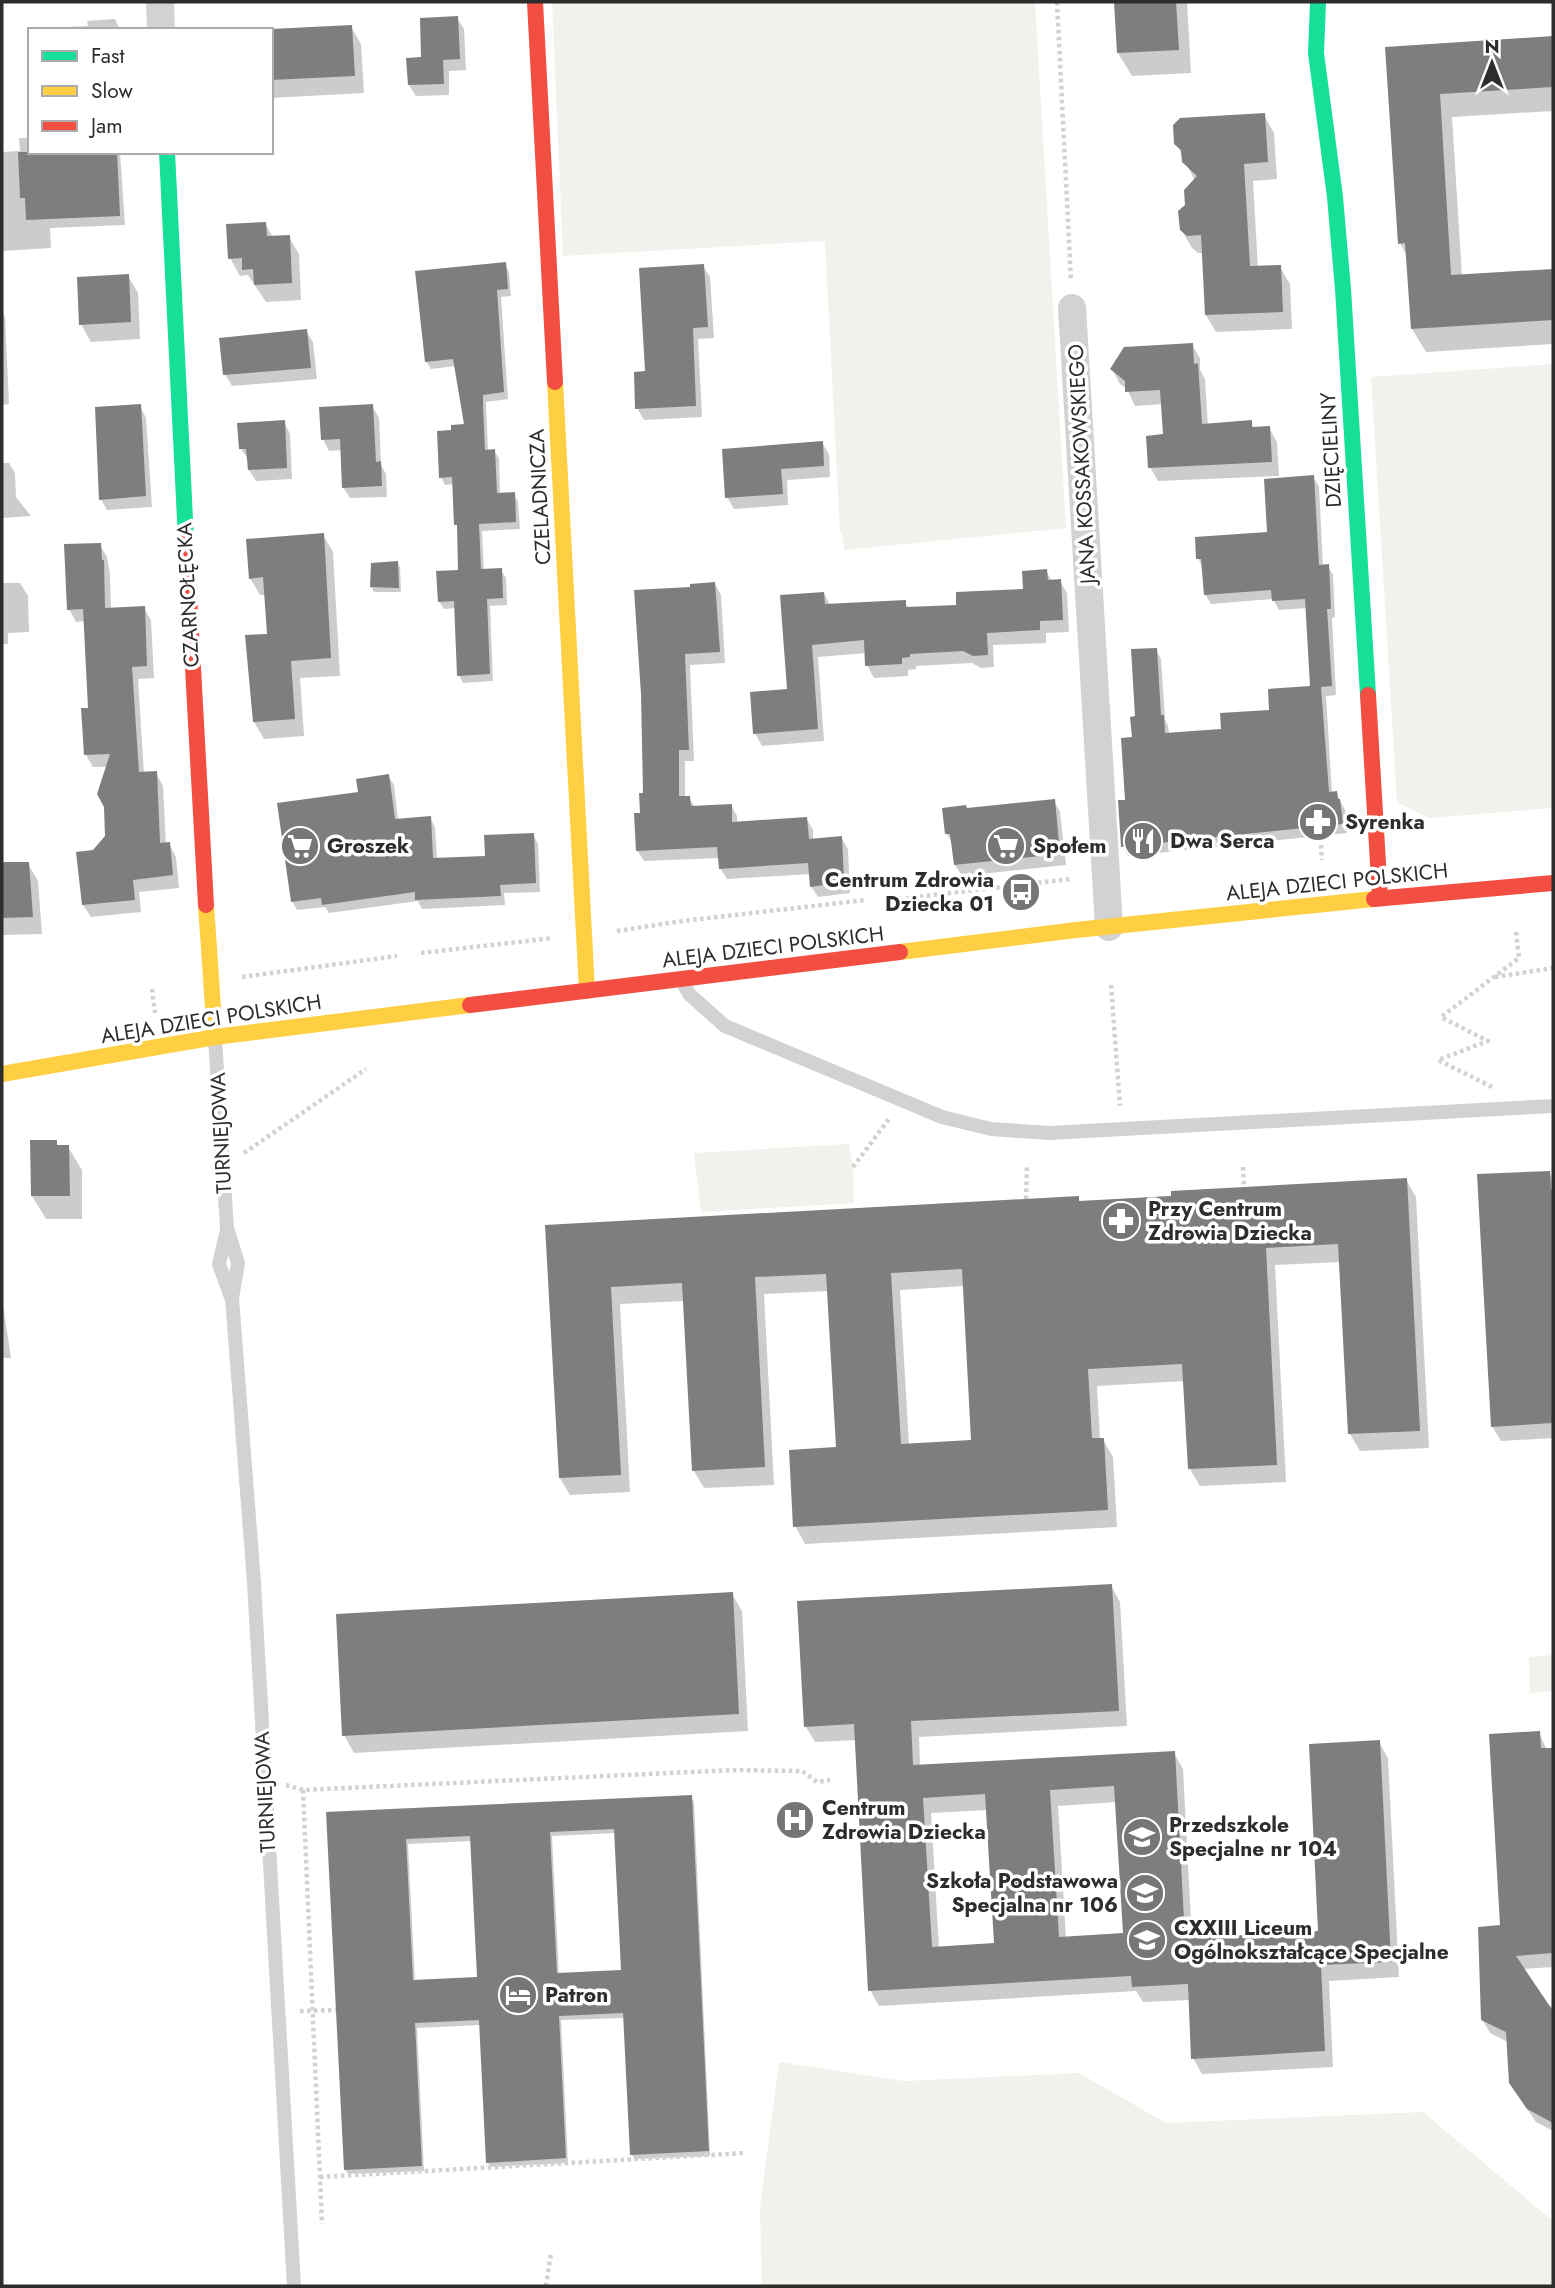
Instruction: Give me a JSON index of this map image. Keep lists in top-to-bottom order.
{
  "streets": {
    "street": [
      "DZIĘCIELINY",
      "JANA KOSSAKOWSKIEGO",
      "CZELADNICZA",
      "CZARNOŁĘCKA",
      "ALEJA DZIECI POLSKICH"
    ],
    "lane": ["TURNIEJOWA"]
  },
  "crossings": [
    ["DZIĘCIELINY", "ALEJA DZIECI POLSKICH"],
    ["JANA KOSSAKOWSKIEGO", "ALEJA DZIECI POLSKICH"],
    ["CZELADNICZA", "ALEJA DZIECI POLSKICH"],
    ["CZARNOŁĘCKA", "ALEJA DZIECI POLSKICH"],
    ["CZARNOŁĘCKA", "TURNIEJOWA"],
    ["ALEJA DZIECI POLSKICH", "TURNIEJOWA"]
  ],
  "places": {
    "pharmacy": ["Syrenka", "Przy Centrum Zdrowia Dziecka"],
    "restaurant": ["Dwa Serca"],
    "supermarket": ["Groszek", "Społem"],
    "bus stop": ["Centrum Zdrowia Dziecka 01"],
    "hospital": ["Centrum Zdrowia Dziecka"],
    "school or university": ["Przedszkole Specjalne nr 104", "Szkoła Podstawowa Specjalna nr 106", "CXXIII Liceum Ogólnokształcące Specjalne"],
    "hotel": ["Patron"]
  },
  "legend": ["Fast", "Slow", "Jam"],
  "north": "top"
}
